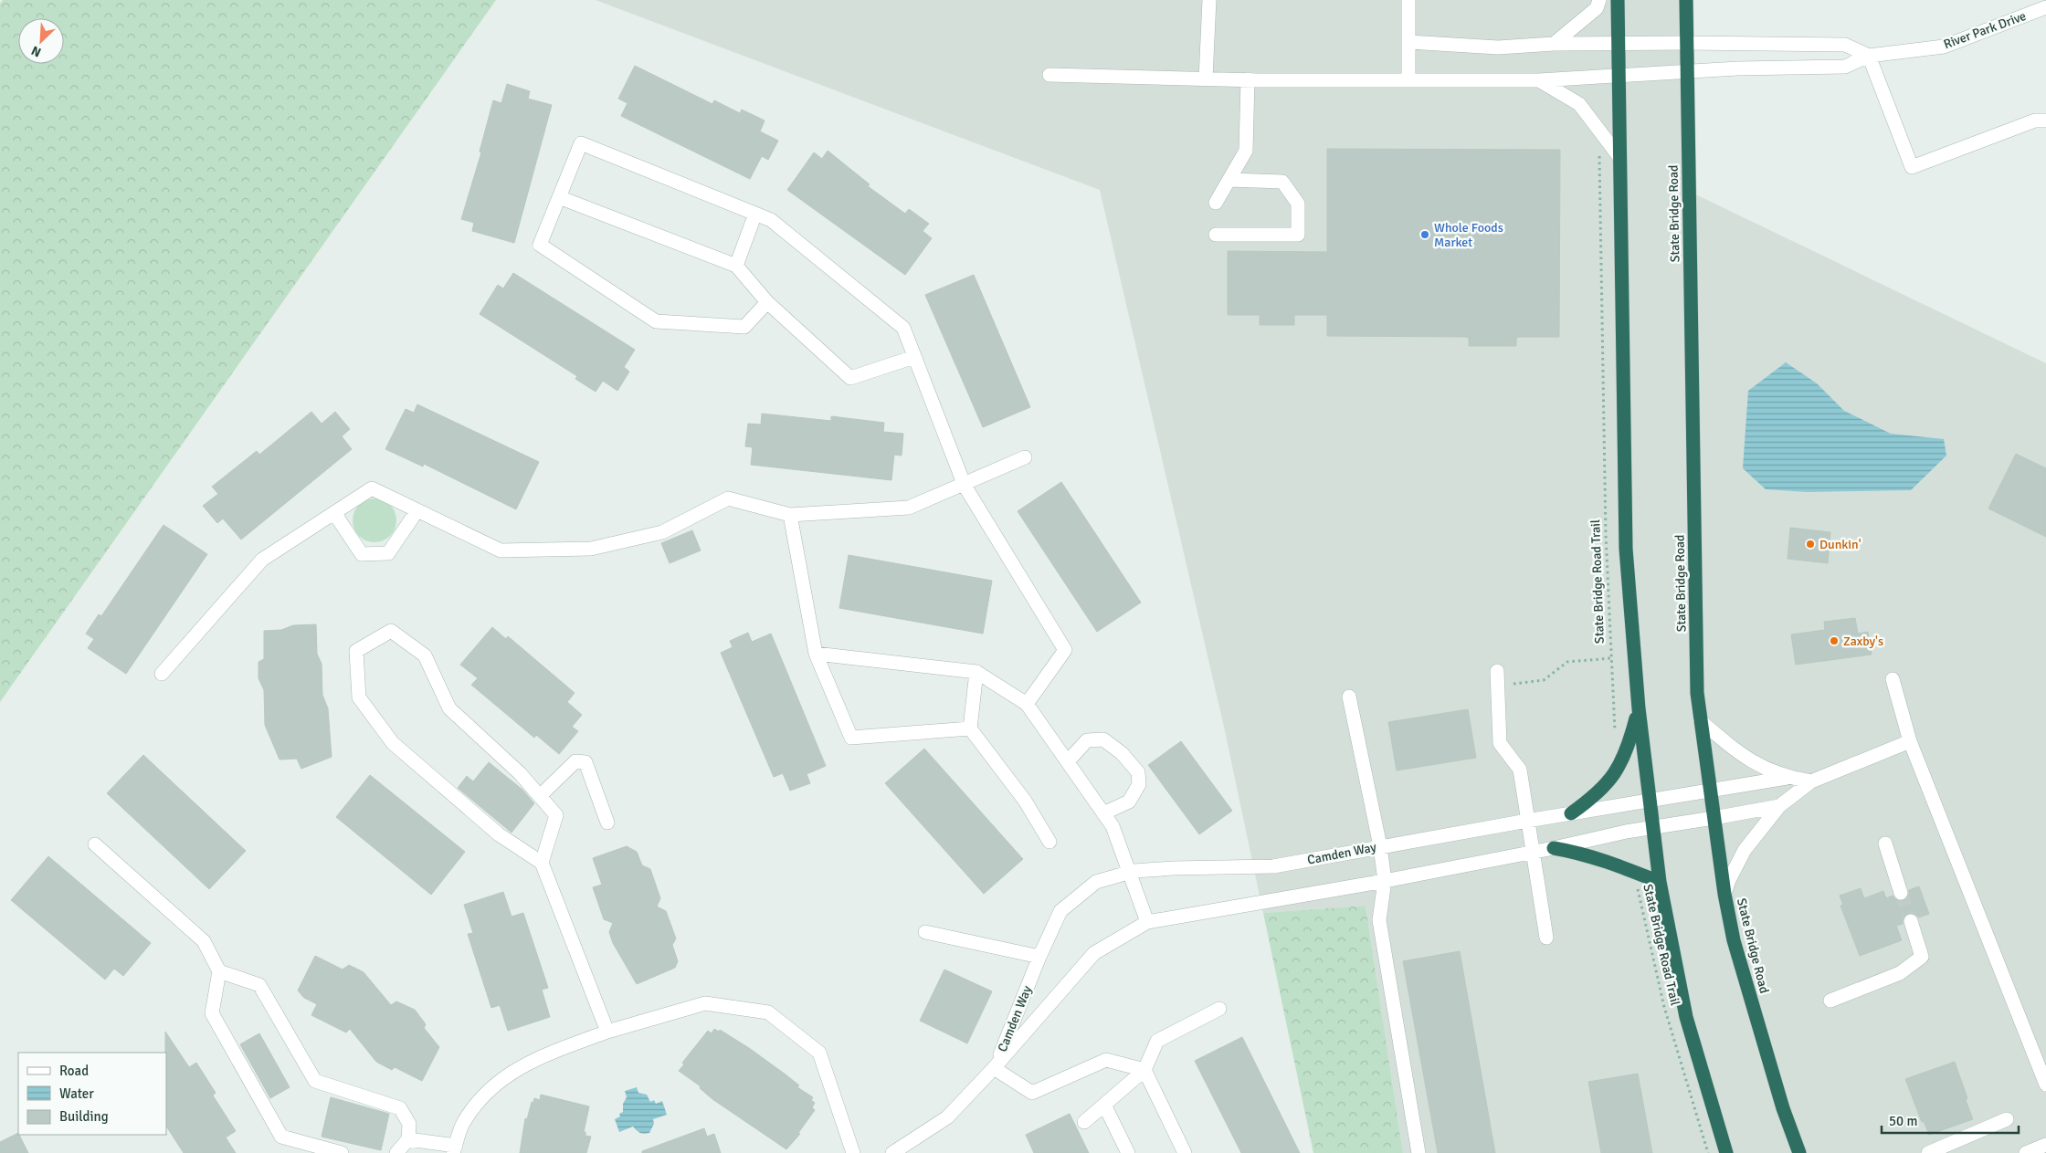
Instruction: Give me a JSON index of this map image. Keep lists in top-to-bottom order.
{
  "streets": {
    "highway": ["State Bridge Road"],
    "street": ["River Park Drive", "Camden Way"],
    "path": ["State Bridge Road Trail"]
  },
  "crossings": [
    ["River Park Drive", "State Bridge Road"],
    ["State Bridge Road", "Camden Way"]
  ],
  "places": ["Whole Foods Market", "Dunkin'", "Zaxby's"],
  "legend": ["Road", "Water", "Building"],
  "scale_bar": "50 m",
  "north": "bottom left"
}
